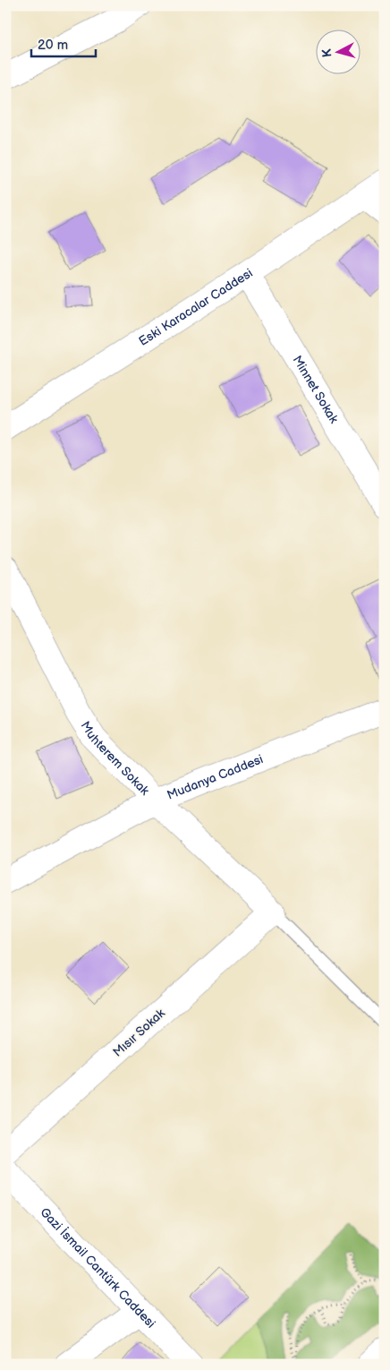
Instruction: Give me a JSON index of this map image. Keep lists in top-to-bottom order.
{
  "streets": {
    "street": [
      "Eski Karacalar Caddesi",
      "Minnet Sokak",
      "Muhterem Sokak",
      "Mudanya Caddesi",
      "Mısır Sokak",
      "Gazi İsmail Cantürk Caddesi"
    ]
  },
  "crossings": [
    ["Eski Karacalar Caddesi", "Minnet Sokak"],
    ["Muhterem Sokak", "Mudanya Caddesi"],
    ["Muhterem Sokak", "Mısır Sokak"]
  ],
  "scale_bar": "20 m",
  "north": "left"
}
